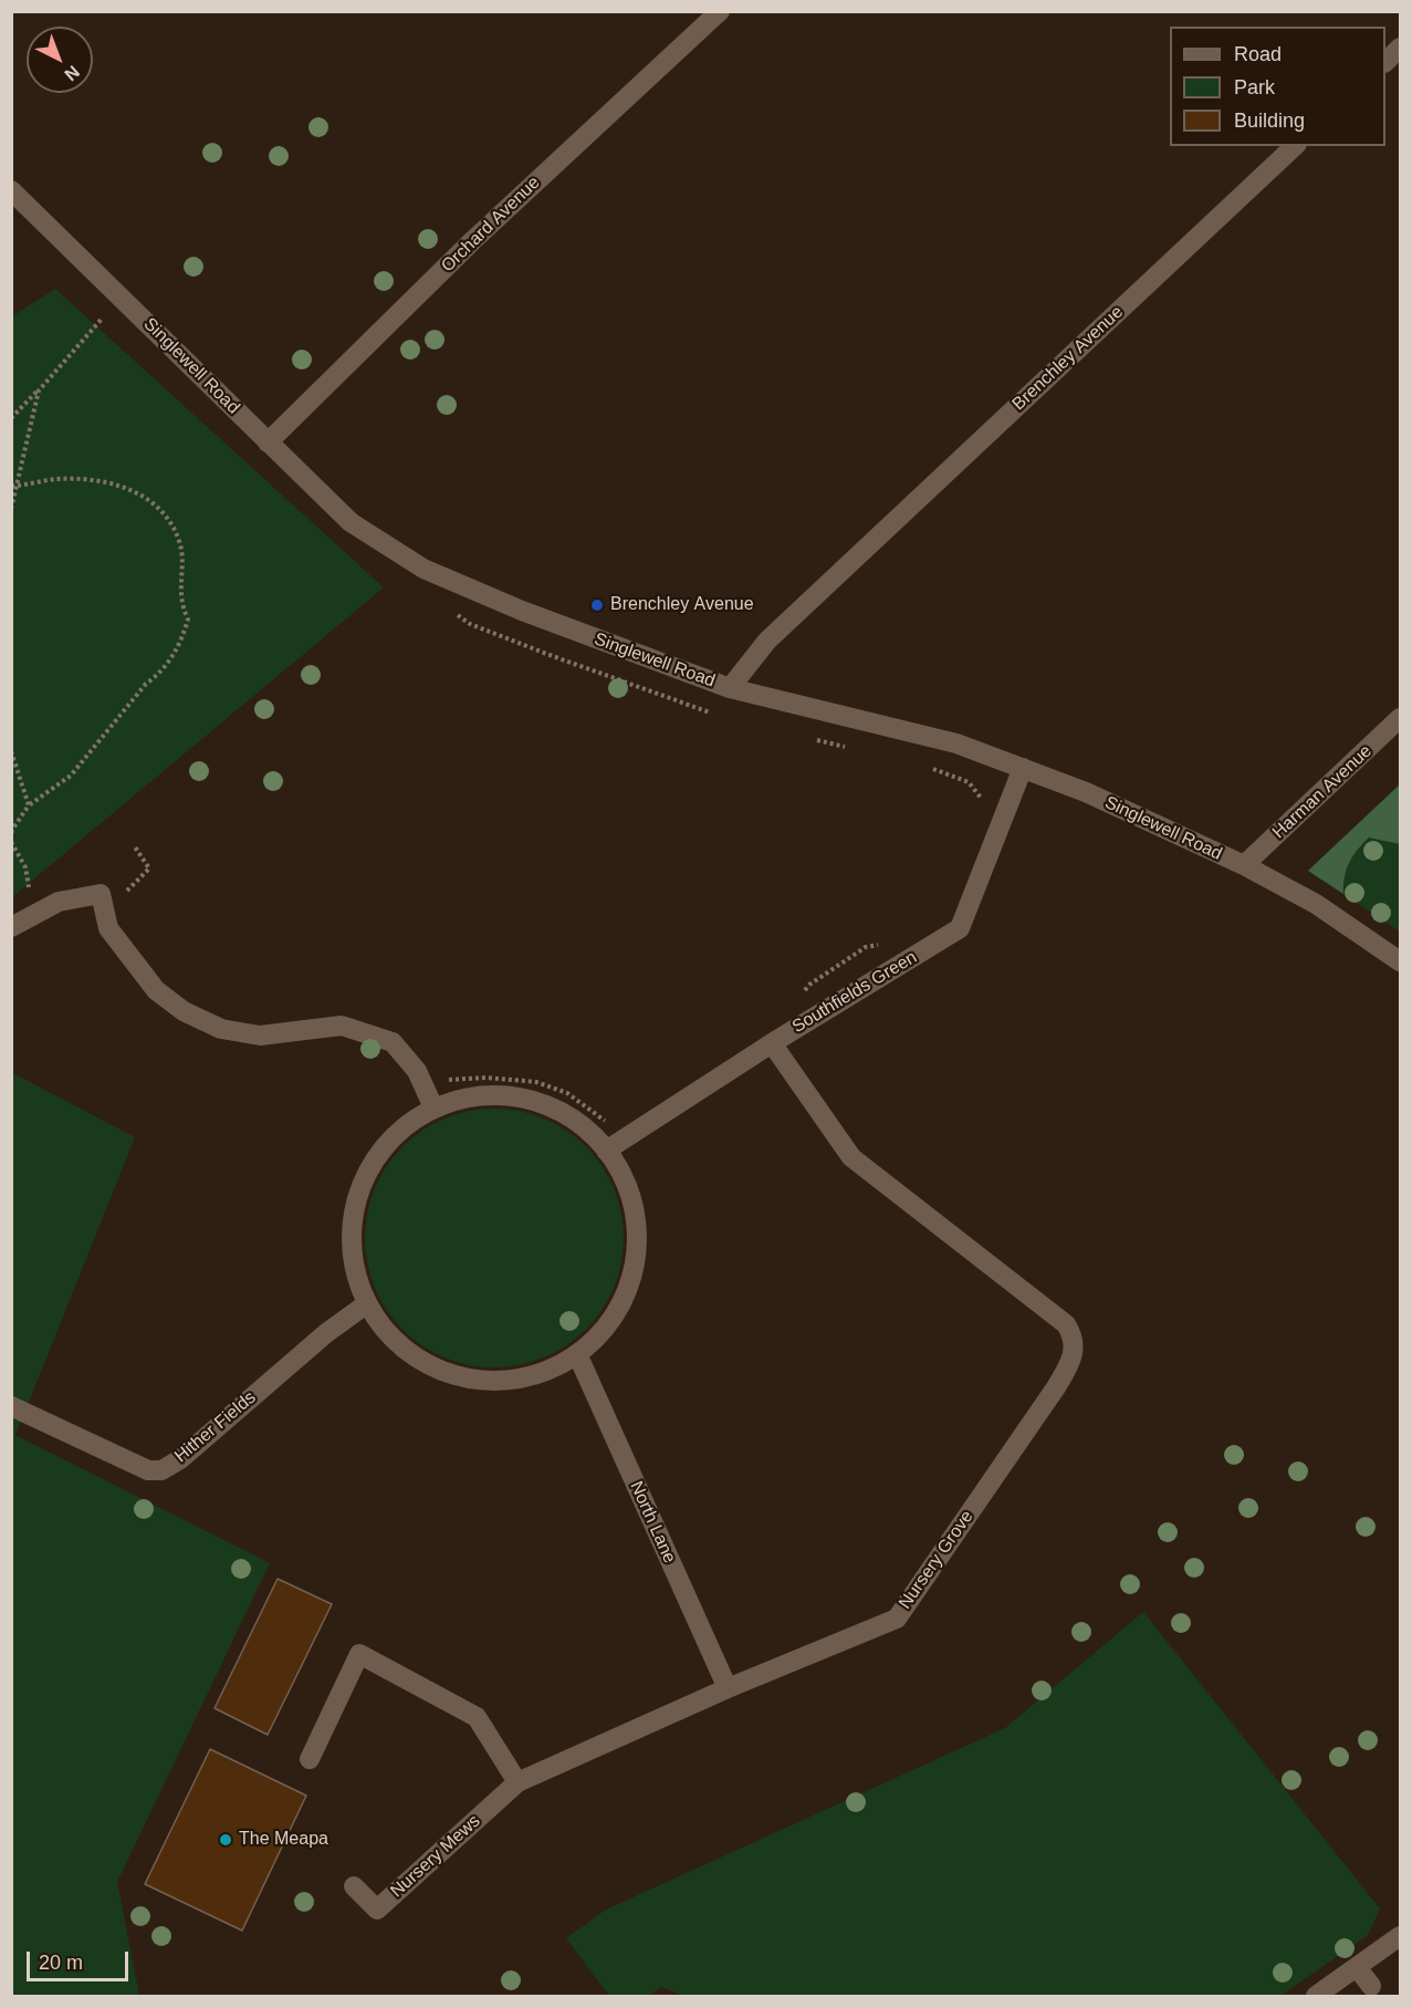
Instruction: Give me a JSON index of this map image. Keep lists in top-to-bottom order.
{
  "streets": {
    "street": [
      "Orchard Avenue",
      "Brenchley Avenue",
      "Singlewell Road",
      "Harman Avenue",
      "Southfields Green",
      "Hither Fields",
      "North Lane",
      "Nursery Grove",
      "Nursery Mews"
    ]
  },
  "crossings": [
    ["Orchard Avenue", "Singlewell Road"],
    ["Brenchley Avenue", "Singlewell Road"],
    ["Singlewell Road", "Harman Avenue"],
    ["Singlewell Road", "Southfields Green"],
    ["Southfields Green", "Nursery Grove"],
    ["North Lane", "Nursery Grove"],
    ["Nursery Grove", "Nursery Mews"]
  ],
  "places": ["Brenchley Avenue", "The Meapa"],
  "legend": ["Road", "Park", "Building"],
  "scale_bar": "20 m",
  "north": "bottom right"
}
